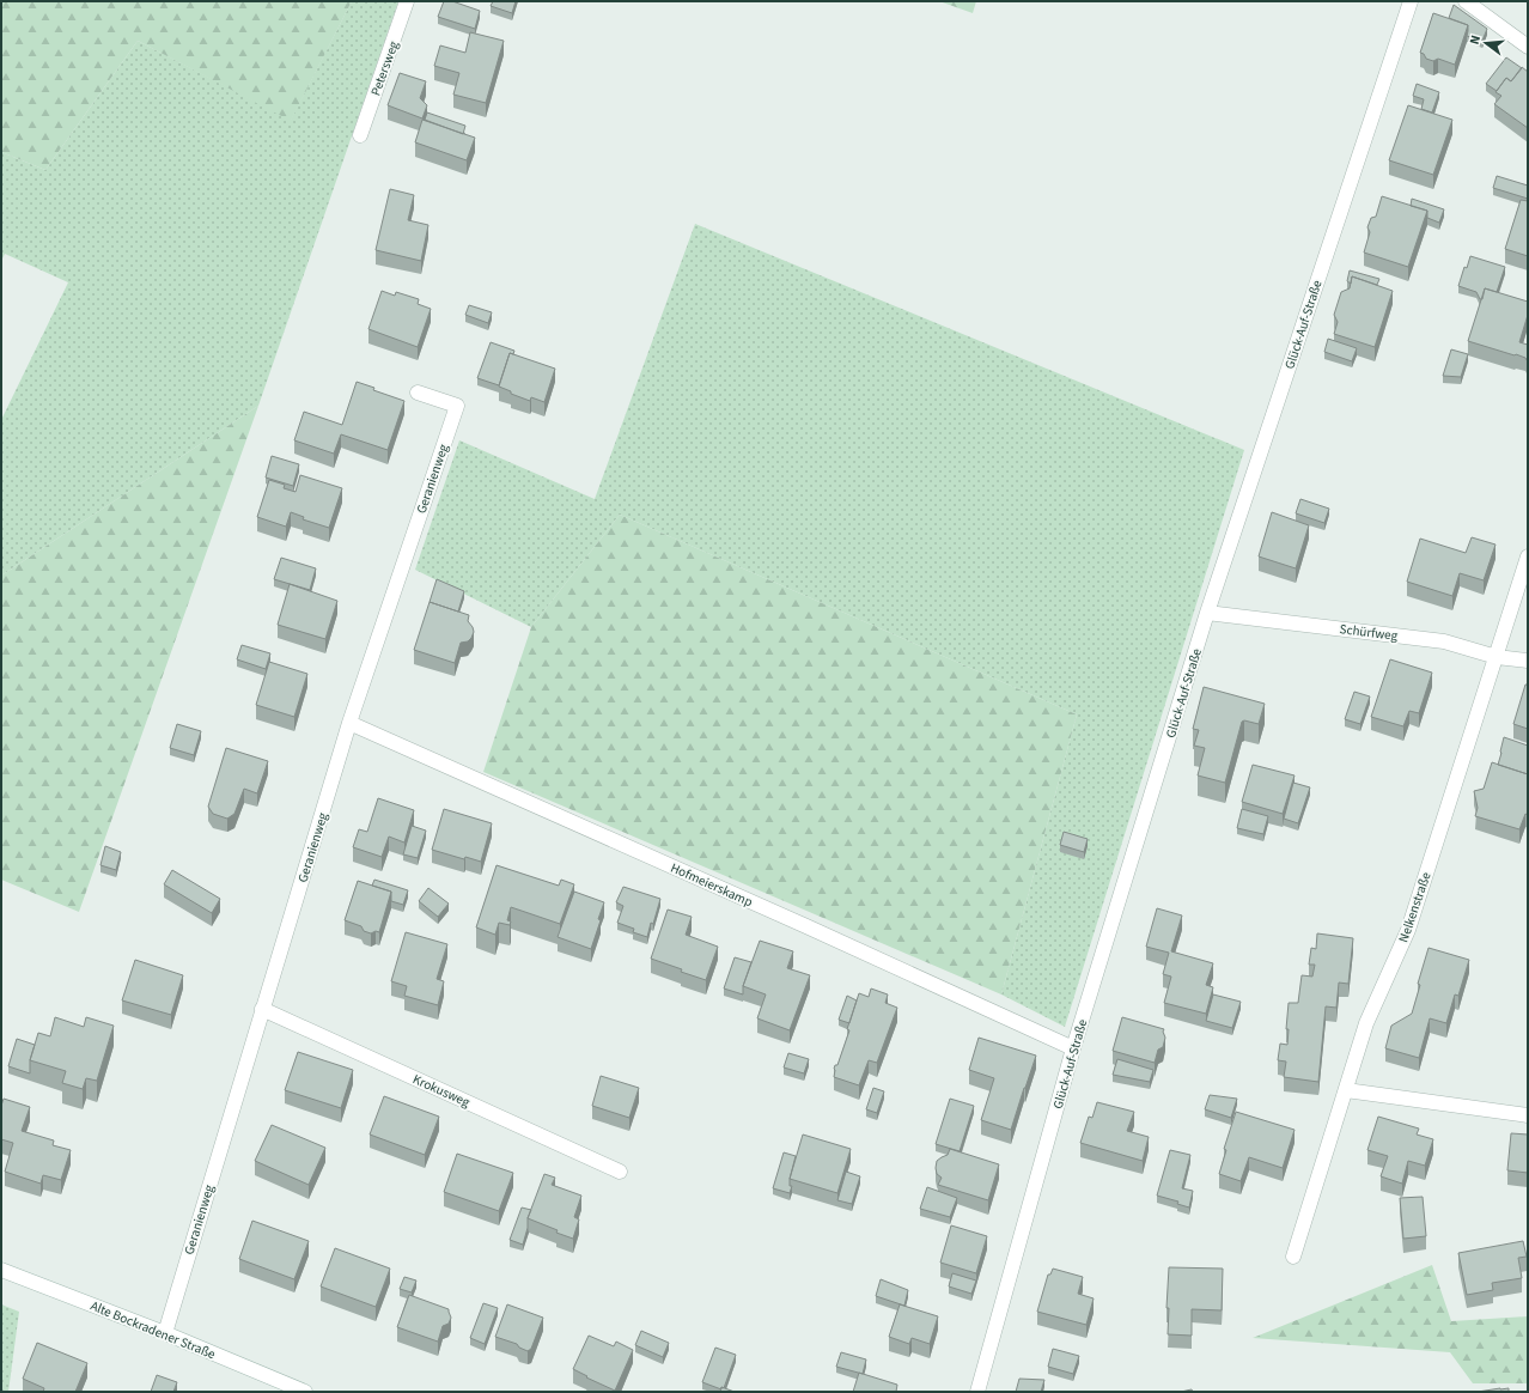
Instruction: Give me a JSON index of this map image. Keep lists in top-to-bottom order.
{
  "streets": {
    "street": [
      "Petersweg",
      "Glück-Auf-Straße",
      "Geranienweg",
      "Schürfweg",
      "Hofmeierskamp",
      "Nelkenstraße",
      "Krokusweg",
      "Alte Bockradener Straße"
    ]
  },
  "crossings": [
    ["Glück-Auf-Straße", "Schürfweg"],
    ["Glück-Auf-Straße", "Hofmeierskamp"],
    ["Geranienweg", "Hofmeierskamp"],
    ["Geranienweg", "Krokusweg"],
    ["Geranienweg", "Alte Bockradener Straße"],
    ["Schürfweg", "Nelkenstraße"]
  ],
  "north": "left"
}
